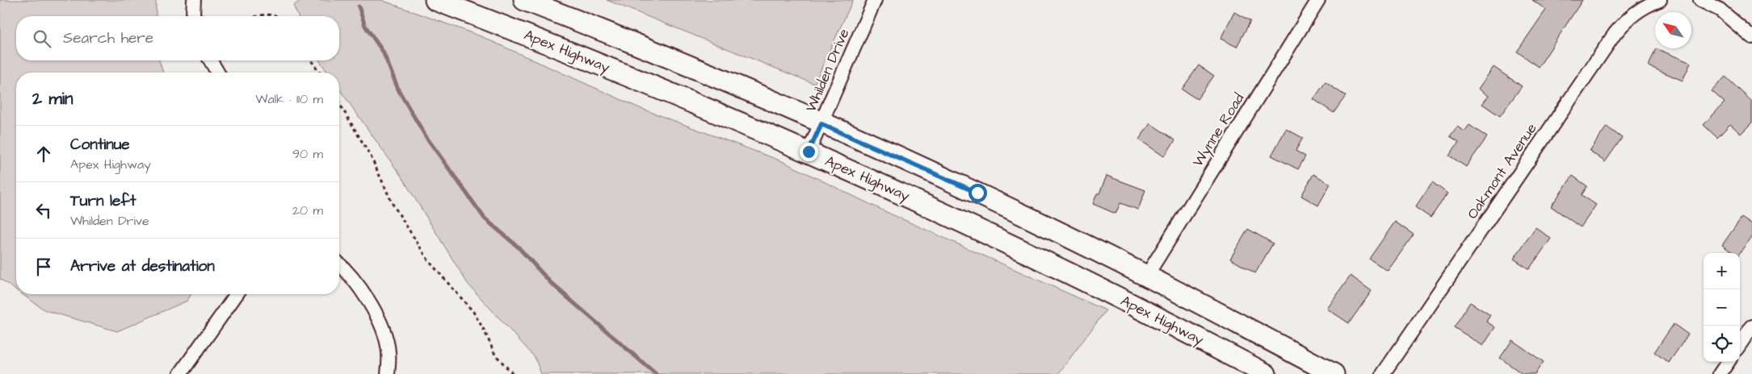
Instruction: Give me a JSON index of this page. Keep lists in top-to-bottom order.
{
  "streets": {
    "main road": ["Apex Highway"],
    "street": ["Whilden Drive", "Wynne Road", "Oakmont Avenue"]
  },
  "crossings": [
    ["Apex Highway", "Whilden Drive"]
  ],
  "north": "top left",
  "page": {
    "search": "Search here",
    "heading": ["2 min", "Walk · 110 m"],
    "list": [
      ["Continue", "Apex Highway", "90 m"],
      ["Turn left", "Whilden Drive", "20 m"],
      "Arrive at destination"
    ],
    "map_buttons": ["+", "−"]
  }
}
